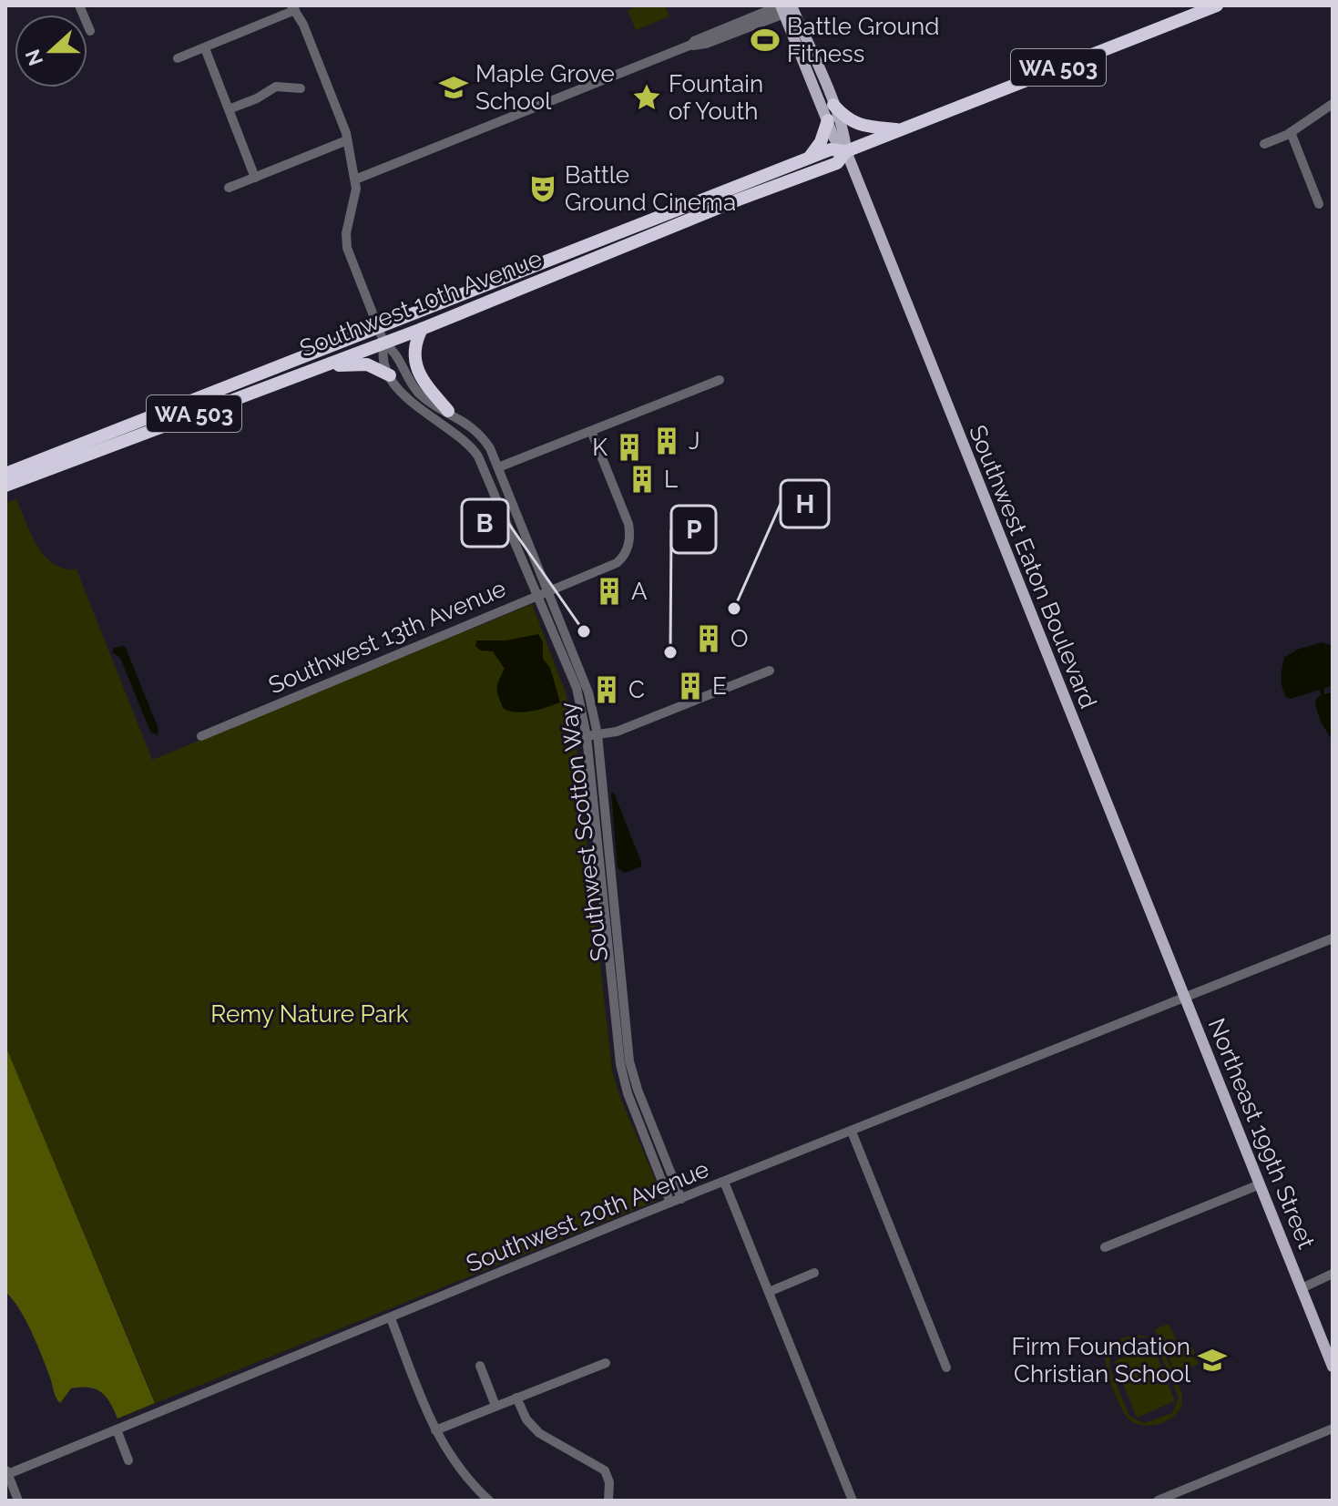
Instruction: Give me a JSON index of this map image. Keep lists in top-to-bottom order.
{
  "streets": {
    "highway": ["WA 503", "Southwest 10th Avenue"],
    "main road": ["Southwest Eaton Boulevard", "Northeast 199th Street"],
    "street": ["Southwest 13th Avenue", "Southwest Scotton Way", "Southwest 20th Avenue"]
  },
  "crossings": [
    ["Southwest 10th Avenue", "Southwest Eaton Boulevard"],
    ["Southwest 10th Avenue", "Southwest Scotton Way"],
    ["Southwest Eaton Boulevard", "Northeast 199th Street"],
    ["Southwest Eaton Boulevard", "Southwest 20th Avenue"],
    ["Southwest 13th Avenue", "Southwest Scotton Way"],
    ["Southwest Scotton Way", "Southwest 20th Avenue"],
    ["Northeast 199th Street", "Southwest 20th Avenue"]
  ],
  "parks": ["Remy Nature Park"],
  "places": {
    "sports": ["Battle Ground Fitness"],
    "school or university": ["Maple Grove School", "Firm Foundation Christian School"],
    "place": ["Fountain of Youth"],
    "theatre": ["Battle Ground Cinema"],
    "building": [
      "J",
      "K",
      "L",
      "A",
      "O",
      "E",
      "C"
    ],
    "other": ["H", "B", "P"]
  },
  "north": "left"
}
